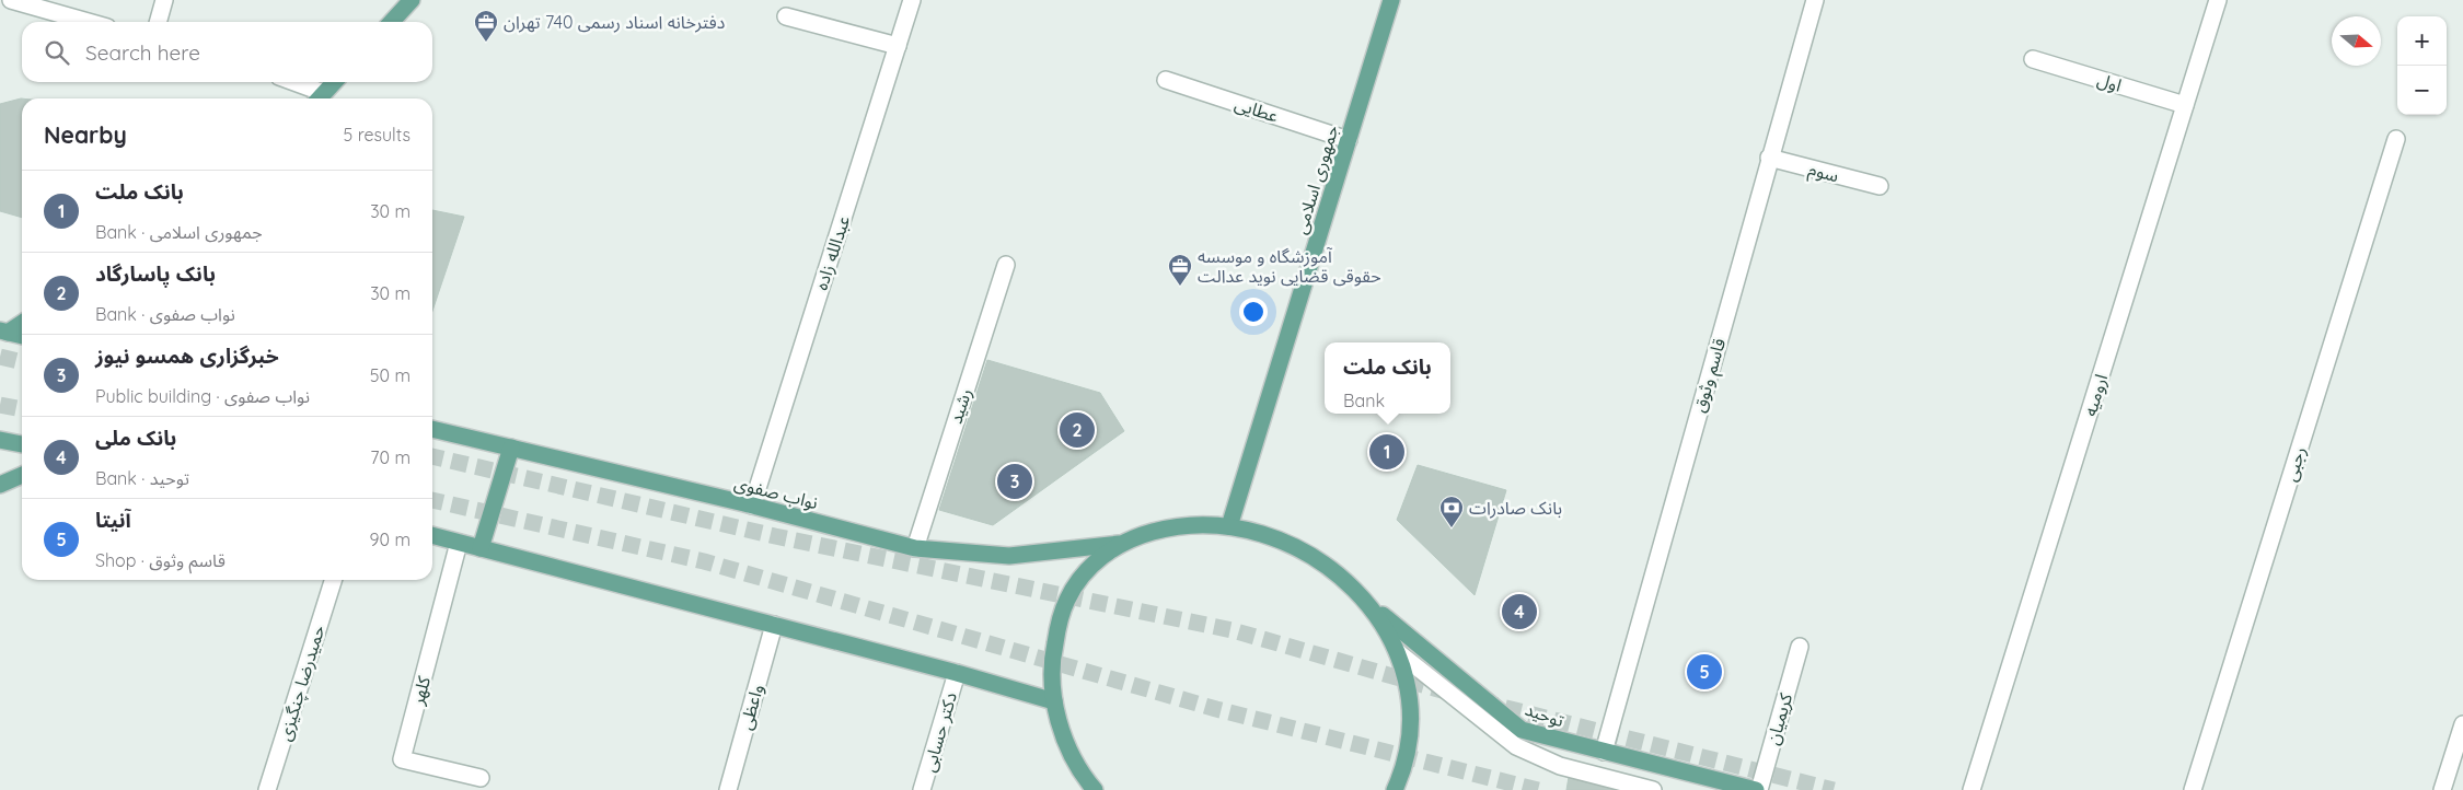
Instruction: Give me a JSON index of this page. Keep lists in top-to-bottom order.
{
  "streets": {
    "main road": ["جمهوری اسلامی", "نواب صفوی", "توحید"],
    "street": [
      "اول",
      "عطایی",
      "سوم",
      "عبدالله زاده",
      "قاسم وثوق",
      "ارومیه",
      "رشید",
      "رجبی",
      "حمیدرضا چنگیزی",
      "کلهر",
      "واعظی",
      "کریمیان",
      "دکتر حسابی"
    ]
  },
  "crossings": [
    ["اول", "ارومیه"],
    ["عطایی", "جمهوری اسلامی"],
    ["سوم", "قاسم وثوق"],
    ["عبدالله زاده", "نواب صفوی"],
    ["قاسم وثوق", "توحید"],
    ["رشید", "نواب صفوی"],
    ["توحید", "کریمیان"]
  ],
  "places": {
    "office": ["دفترخانه اسناد رسمی 740 تهران", "آموزشگاه و موسسه حقوقی قضایی نوید عدالت"],
    "bank": ["بانک صادرات"]
  },
  "north": "right",
  "page": {
    "map_buttons": ["+", "−"],
    "search": "Search here",
    "heading": ["Nearby", "5 results"],
    "list": [
      {
        "mark": "1",
        "name": "بانک ملت",
        "note": "Bank · جمهوری اسلامی",
        "value": "30 m"
      },
      {
        "mark": "2",
        "name": "بانک پاسارگاد",
        "note": "Bank · نواب صفوی",
        "value": "30 m"
      },
      {
        "mark": "3",
        "name": "خبرگزاری همسو نیوز",
        "note": "Public building · نواب صفوی",
        "value": "50 m"
      },
      {
        "mark": "4",
        "name": "بانک ملی",
        "note": "Bank · توحید",
        "value": "70 m"
      },
      {
        "mark": "5",
        "name": "آنیتا",
        "note": "Shop · قاسم وثوق",
        "value": "90 m"
      }
    ],
    "popup": ["بانک ملت", "Bank"],
    "pins": [
      "2",
      "1",
      "3",
      "4",
      "5"
    ]
  }
}
